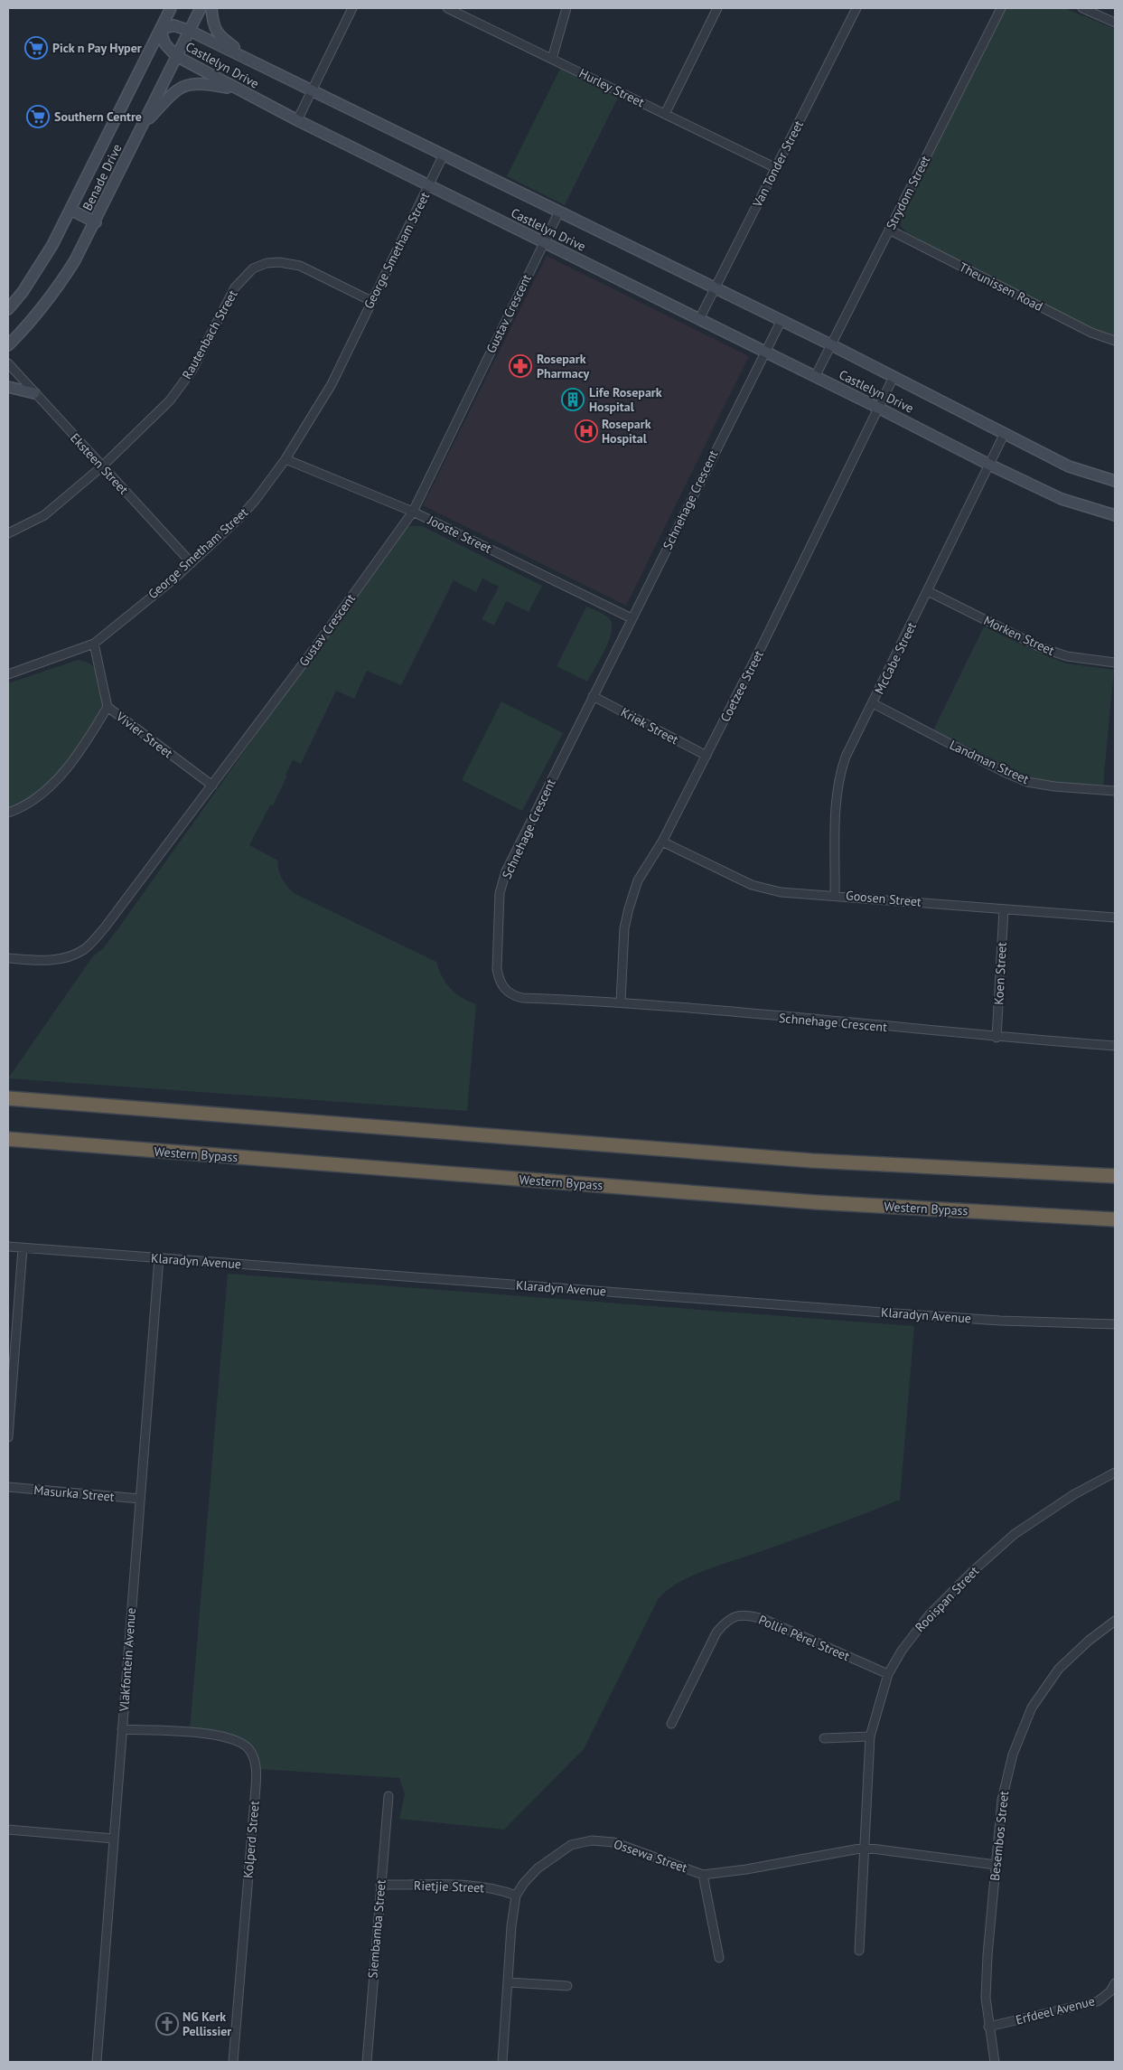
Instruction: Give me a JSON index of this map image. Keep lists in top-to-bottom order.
{
  "streets": {
    "highway": ["Western Bypass"],
    "street": [
      "Castlelyn Drive",
      "Hurley Street",
      "Van Tonder Street",
      "Benade Drive",
      "Strydom Street",
      "George Smetham Street",
      "Theunissen Road",
      "Gustav Crescent",
      "Rautenbach Street",
      "Eksteen Street",
      "Schnehage Crescent",
      "Jooste Street",
      "Morken Street",
      "McCabe Street",
      "Coetzee Street",
      "Kriek Street",
      "Vivier Street",
      "Landman Street",
      "Goosen Street",
      "Koen Street",
      "Klaradyn Avenue",
      "Masurka Street",
      "Rooispan Street",
      "Pollie Pêrel Street",
      "Vlakfontein Avenue",
      "Besembos Street",
      "Kolperd Street",
      "Ossewa Street",
      "Rietjie Street",
      "Siembamba Street",
      "Erfdeel Avenue"
    ]
  },
  "crossings": [
    ["Castlelyn Drive", "Van Tonder Street"],
    ["Castlelyn Drive", "Benade Drive"],
    ["Castlelyn Drive", "Strydom Street"],
    ["Castlelyn Drive", "George Smetham Street"],
    ["Castlelyn Drive", "Gustav Crescent"],
    ["Castlelyn Drive", "Schnehage Crescent"],
    ["Castlelyn Drive", "McCabe Street"],
    ["Castlelyn Drive", "Coetzee Street"],
    ["Hurley Street", "Van Tonder Street"],
    ["Strydom Street", "Theunissen Road"],
    ["George Smetham Street", "Rautenbach Street"],
    ["George Smetham Street", "Eksteen Street"],
    ["George Smetham Street", "Jooste Street"],
    ["George Smetham Street", "Vivier Street"],
    ["Gustav Crescent", "Jooste Street"],
    ["Gustav Crescent", "Vivier Street"],
    ["Rautenbach Street", "Eksteen Street"],
    ["Schnehage Crescent", "Jooste Street"],
    ["Schnehage Crescent", "Coetzee Street"],
    ["Schnehage Crescent", "Kriek Street"],
    ["Schnehage Crescent", "Koen Street"],
    ["Morken Street", "McCabe Street"],
    ["McCabe Street", "Landman Street"],
    ["McCabe Street", "Goosen Street"],
    ["Coetzee Street", "Kriek Street"],
    ["Coetzee Street", "Goosen Street"],
    ["Goosen Street", "Koen Street"],
    ["Klaradyn Avenue", "Vlakfontein Avenue"],
    ["Masurka Street", "Vlakfontein Avenue"],
    ["Rooispan Street", "Pollie Pêrel Street"],
    ["Rooispan Street", "Ossewa Street"],
    ["Vlakfontein Avenue", "Kolperd Street"],
    ["Besembos Street", "Ossewa Street"],
    ["Besembos Street", "Erfdeel Avenue"],
    ["Ossewa Street", "Rietjie Street"],
    ["Rietjie Street", "Siembamba Street"]
  ],
  "places": {
    "supermarket": ["Pick n Pay Hyper", "Southern Centre"],
    "pharmacy": ["Rosepark Pharmacy"],
    "building": ["Life Rosepark Hospital"],
    "hospital": ["Rosepark Hospital"],
    "church": ["NG Kerk Pellissier"]
  }
}
